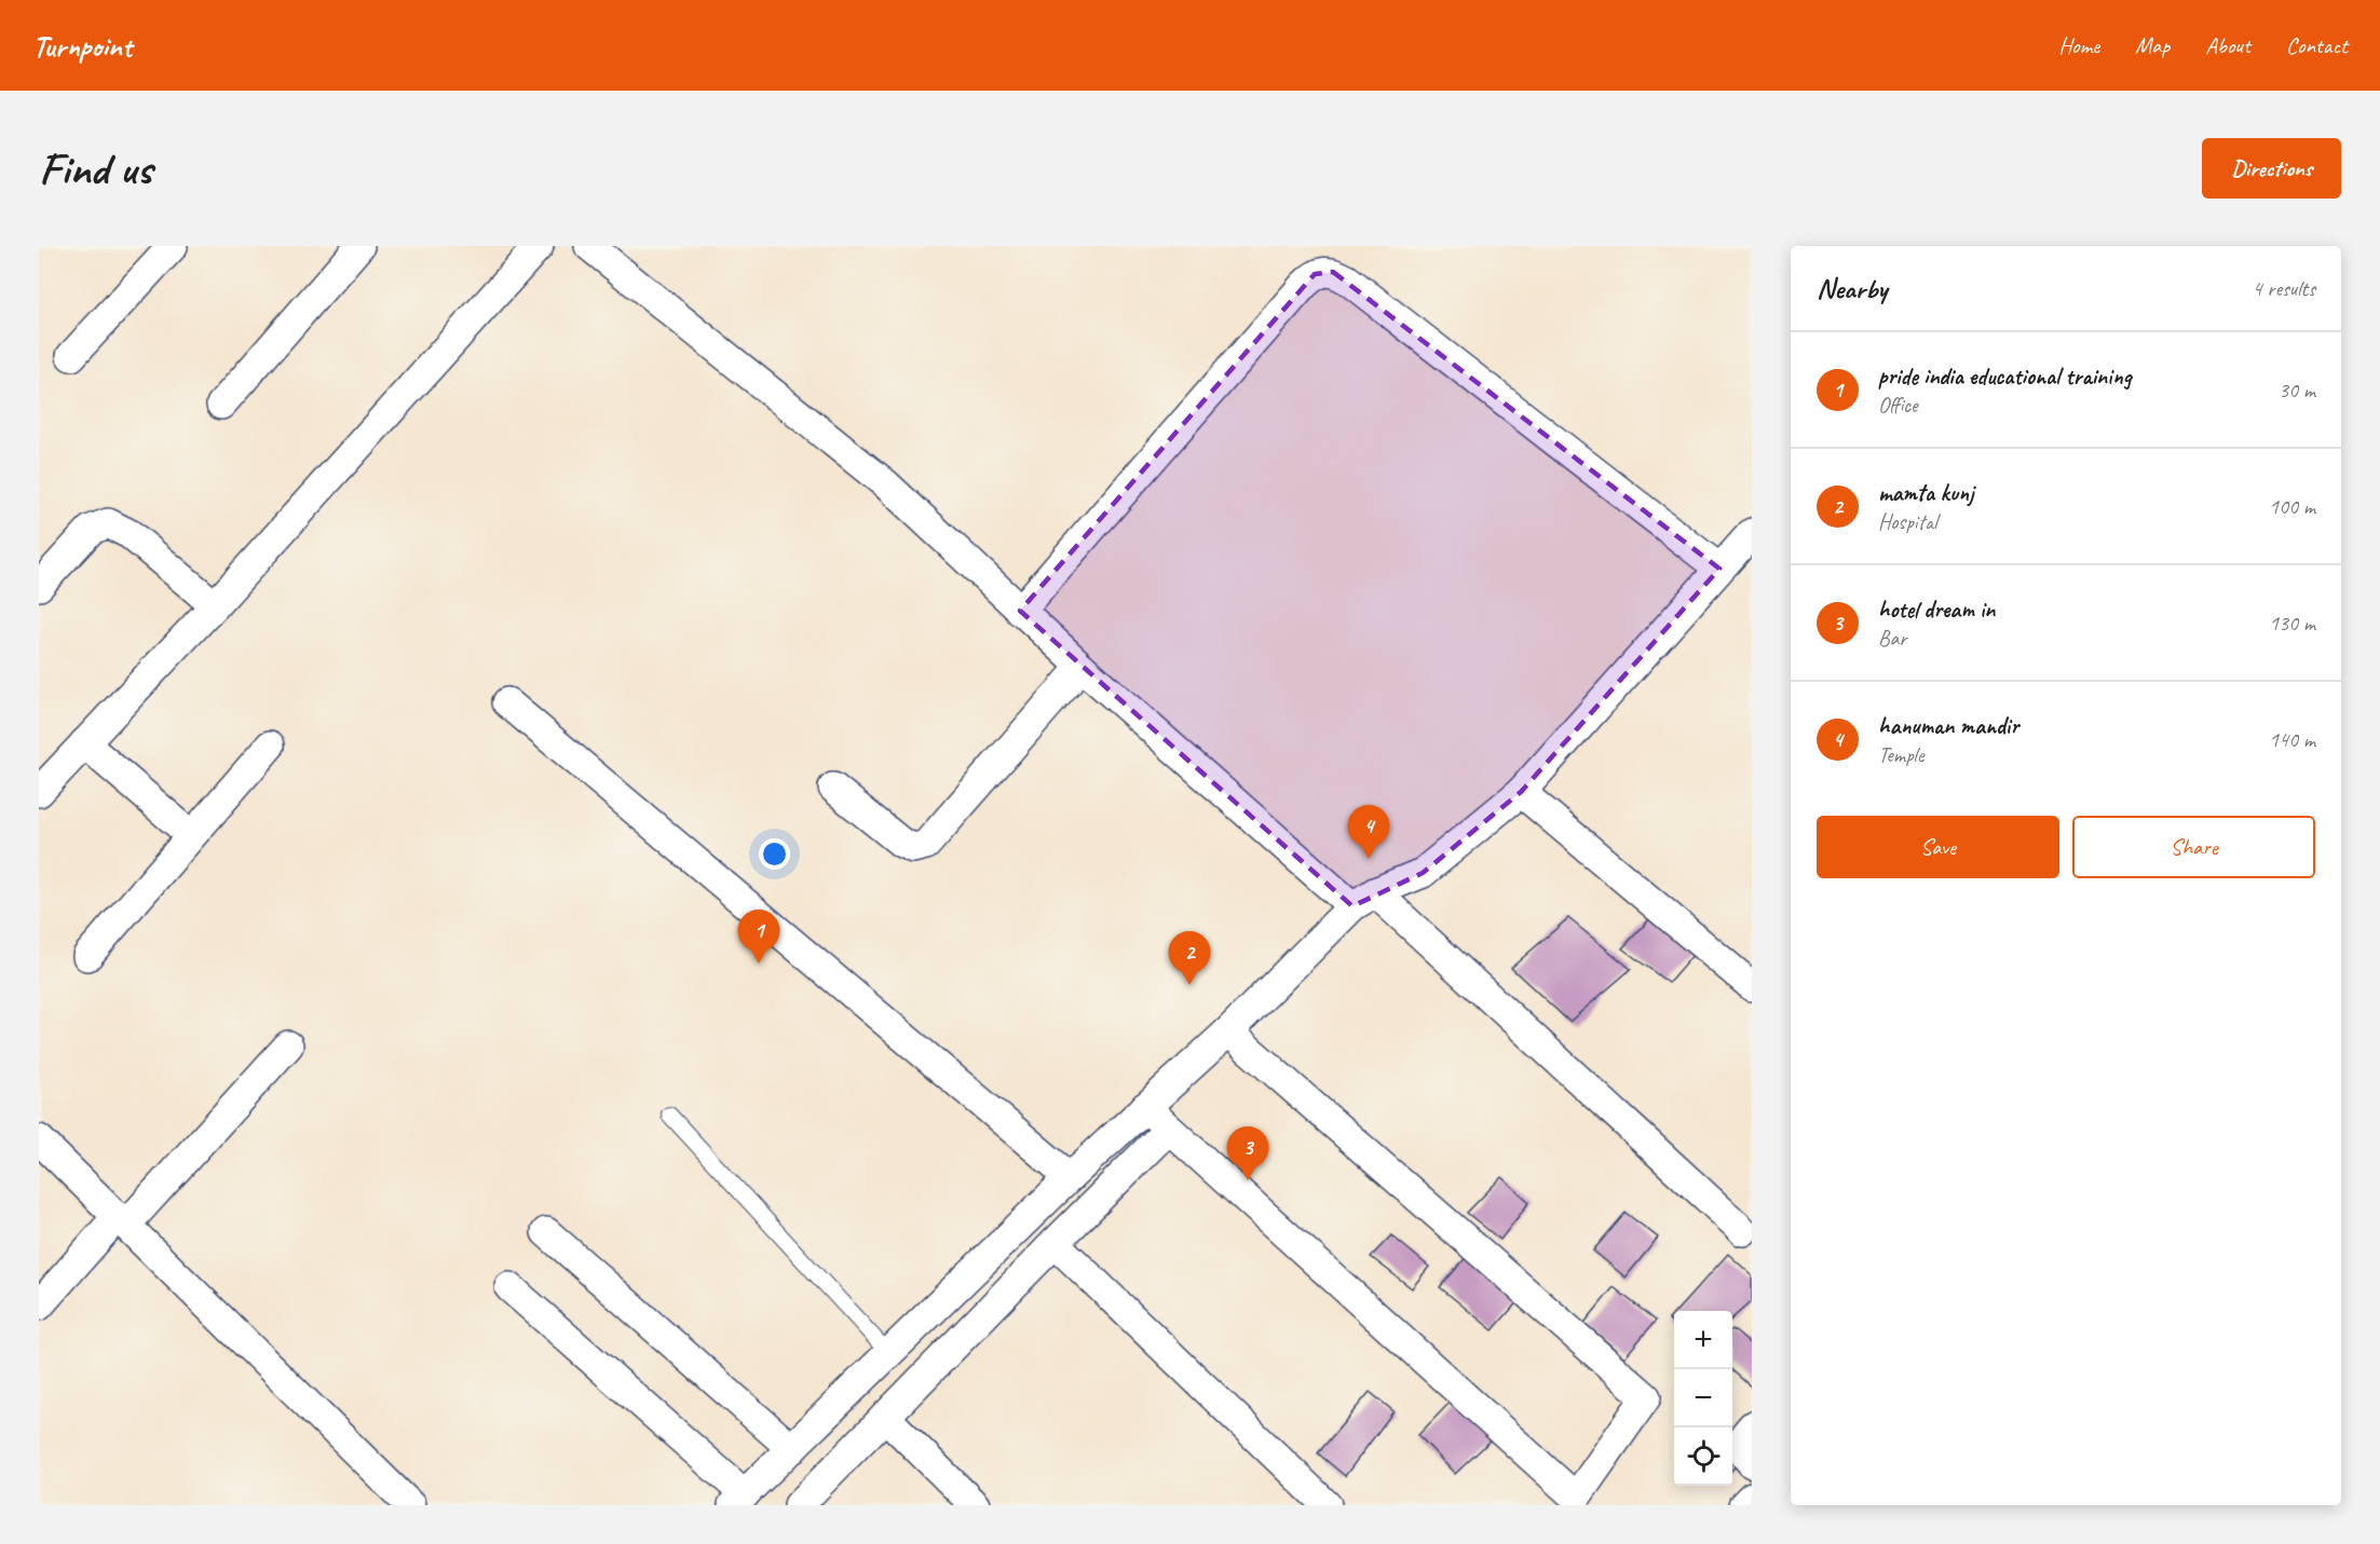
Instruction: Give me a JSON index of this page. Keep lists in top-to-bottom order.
{
  "page": {
    "header": "Turnpoint",
    "nav": [
      "Home",
      "Map",
      "About",
      "Contact"
    ],
    "buttons": [
      "Directions",
      ["Save", "Share"]
    ],
    "title": "Find us",
    "heading": ["Nearby", "4 results"],
    "list": [
      {
        "mark": "1",
        "name": "pride india educational training",
        "note": "Office",
        "value": "30 m"
      },
      {
        "mark": "2",
        "name": "mamta kunj",
        "note": "Hospital",
        "value": "100 m"
      },
      {
        "mark": "3",
        "name": "hotel dream in",
        "note": "Bar",
        "value": "130 m"
      },
      {
        "mark": "4",
        "name": "hanuman mandir",
        "note": "Temple",
        "value": "140 m"
      }
    ],
    "pins": [
      "4",
      "1",
      "2",
      "3"
    ],
    "map_buttons": ["+", "−"]
  }
}
